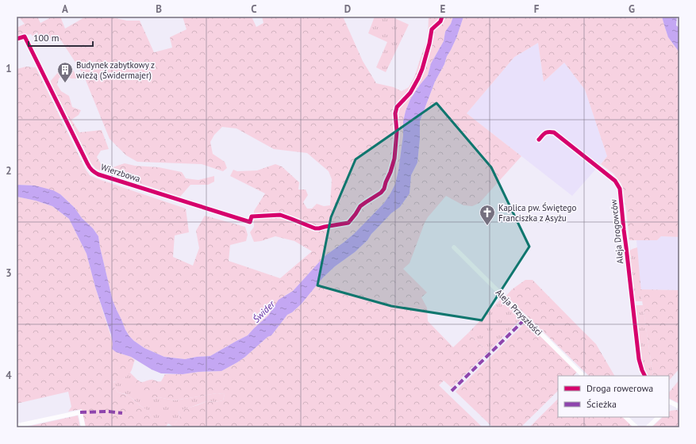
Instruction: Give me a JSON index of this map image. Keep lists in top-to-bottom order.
{
  "streets": {
    "street": ["Wierzbowa", "Aleja Drogowców", "Aleja Przyszłości"]
  },
  "water": ["Świder"],
  "places": {
    "building": ["Budynek zabytkowy z wieżą (Świdermajer)"],
    "church": ["Kaplica pw. Świętego Franciszka z Asyżu"]
  },
  "legend": ["Droga rowerowa", "Ścieżka"],
  "scale_bar": "100 m",
  "grid": {
    "columns": [
      "A",
      "B",
      "C",
      "D",
      "E",
      "F",
      "G"
    ],
    "rows": [
      "1",
      "2",
      "3",
      "4"
    ]
  }
}
